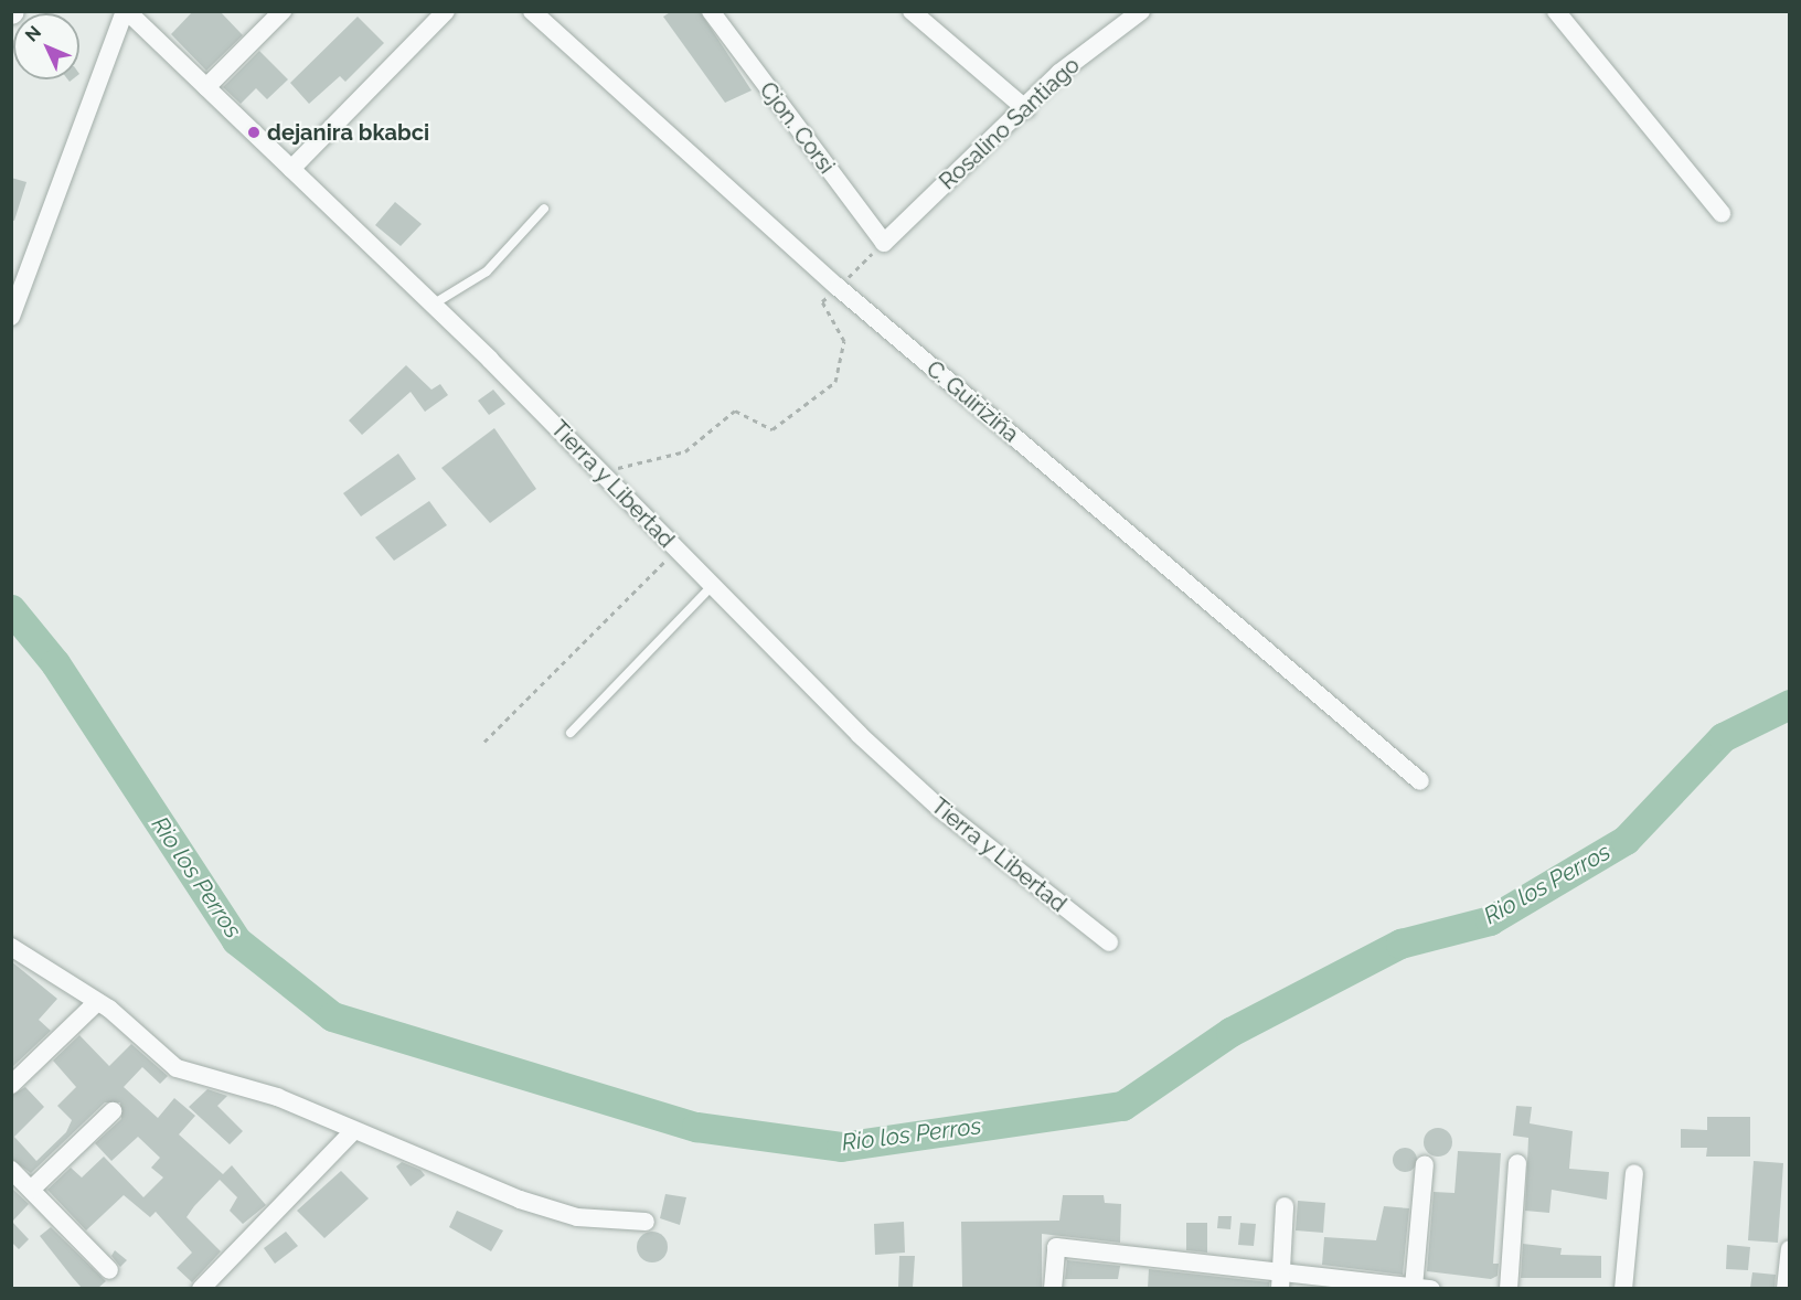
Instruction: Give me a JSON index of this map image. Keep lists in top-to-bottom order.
{
  "streets": {
    "street": [
      "Rosalino Santiago",
      "Cjon. Corsi",
      "C. Guiriziña",
      "Tierra y Libertad"
    ]
  },
  "crossings": [
    ["Rosalino Santiago", "Cjon. Corsi"]
  ],
  "water": ["Rio los Perros"],
  "places": ["dejanira bkabci"],
  "north": "top left"
}
